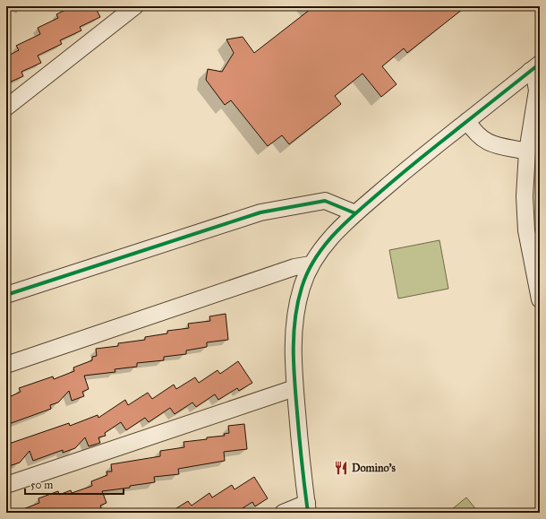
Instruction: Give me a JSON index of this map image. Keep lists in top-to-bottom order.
{
  "places": {
    "restaurant": ["Domino's"]
  },
  "scale_bar": "50 m"
}
